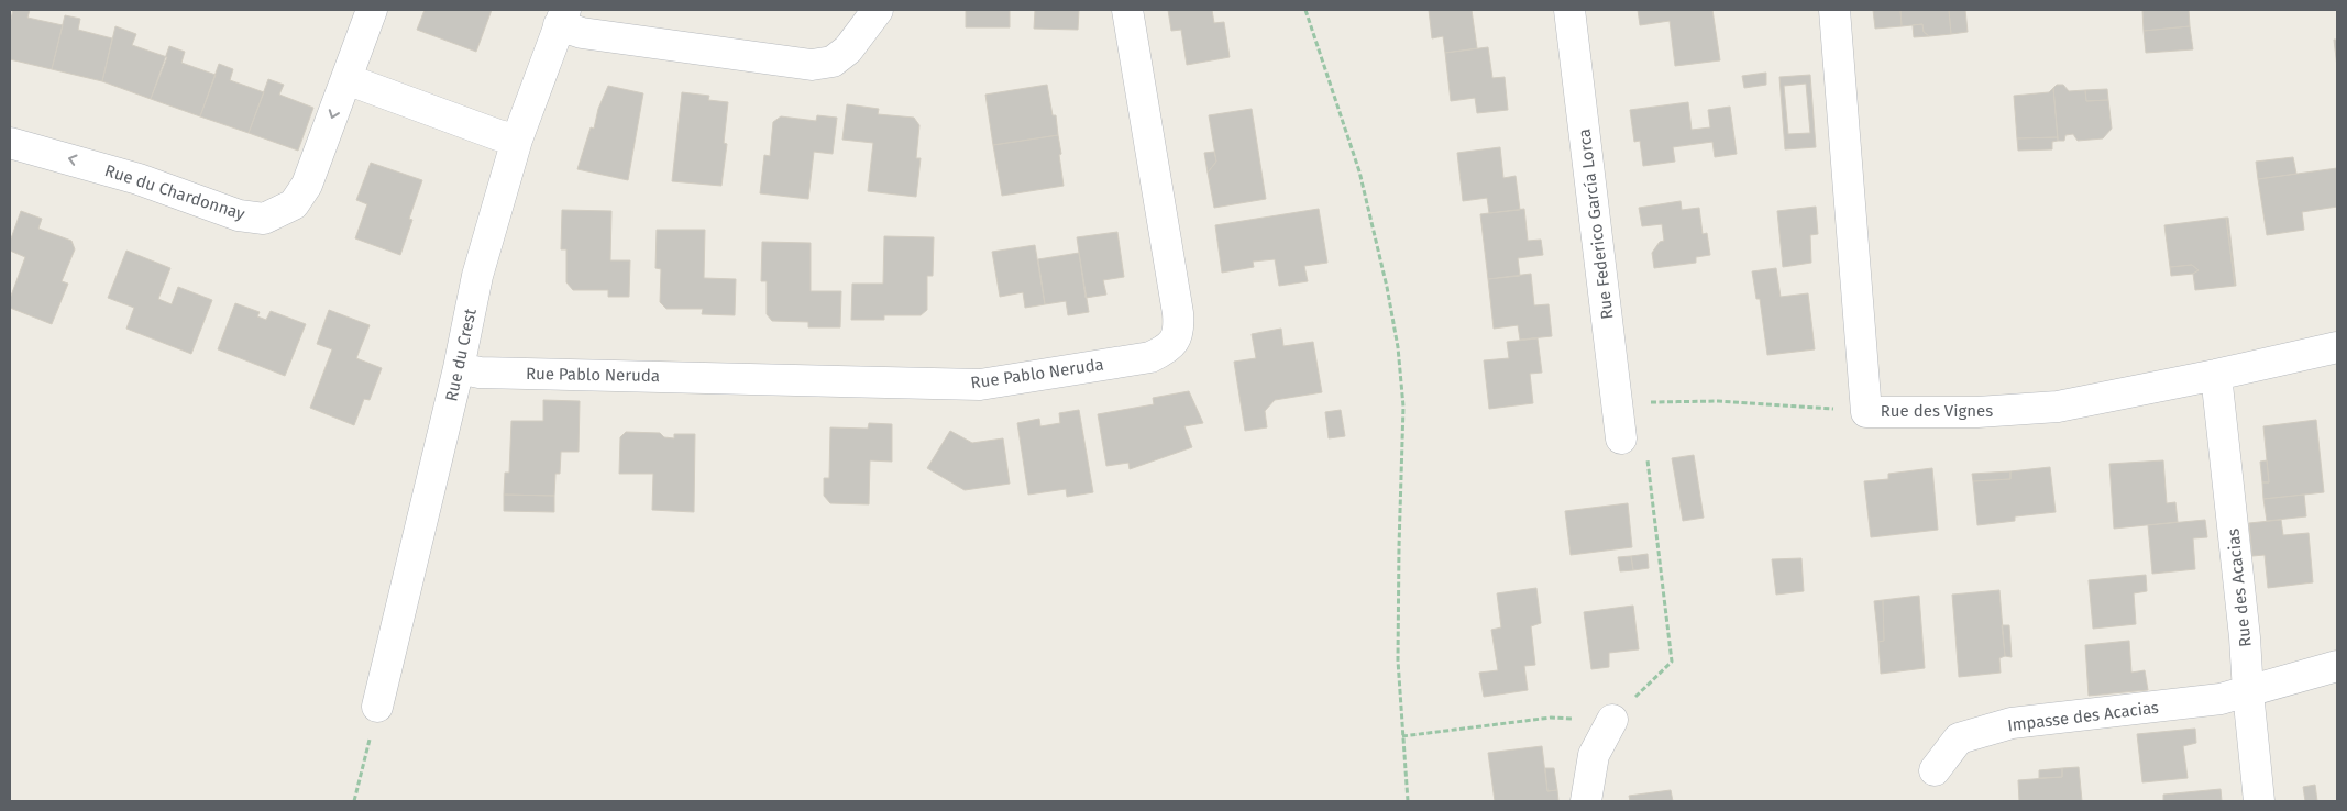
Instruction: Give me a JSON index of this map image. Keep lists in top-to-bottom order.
{
  "streets": {
    "street": [
      "Rue du Chardonnay",
      "Rue Federico García Lorca",
      "Rue du Crest",
      "Rue Pablo Neruda",
      "Rue des Vignes",
      "Rue des Acacias",
      "Impasse des Acacias"
    ]
  },
  "crossings": [
    ["Rue du Crest", "Rue Pablo Neruda"],
    ["Rue des Vignes", "Rue des Acacias"],
    ["Rue des Acacias", "Impasse des Acacias"]
  ]
}
